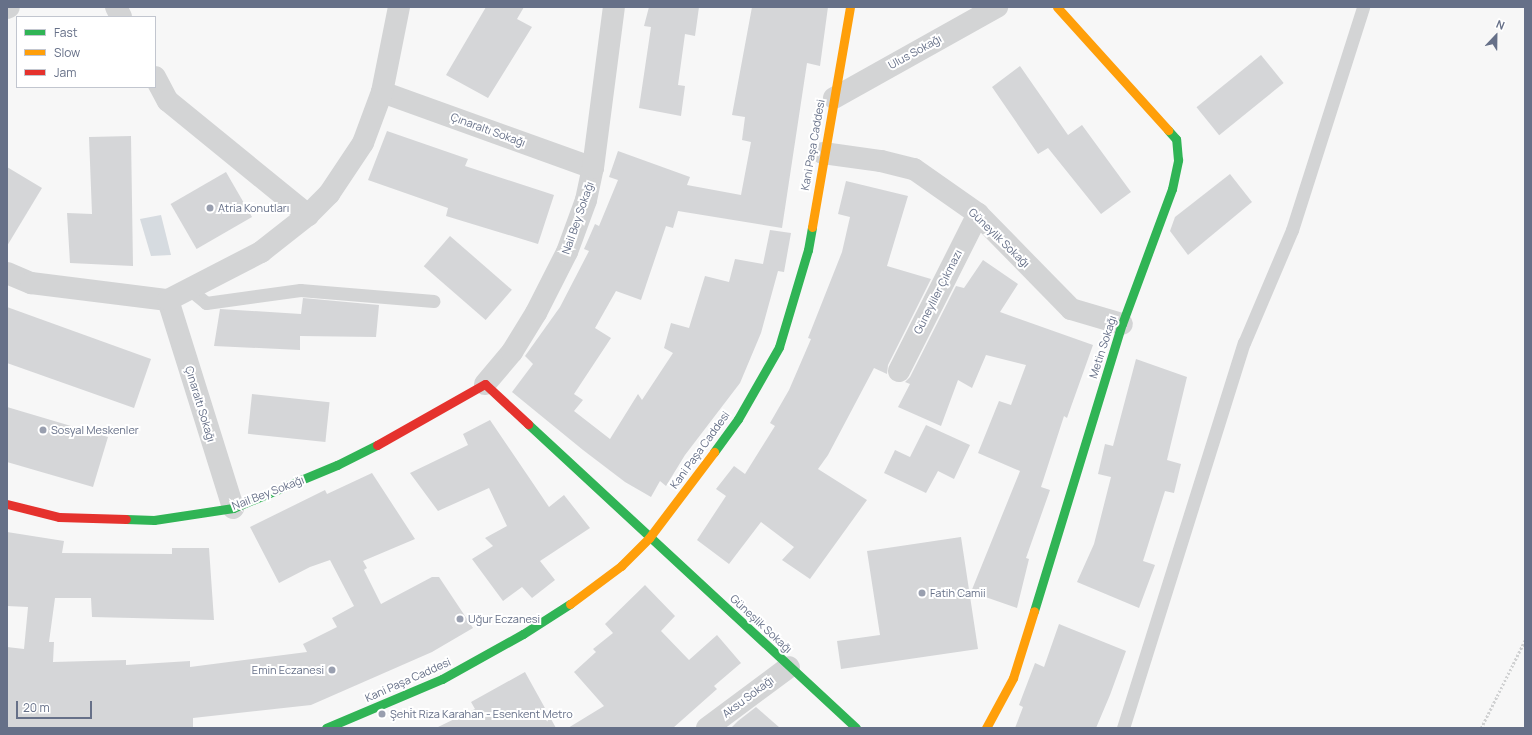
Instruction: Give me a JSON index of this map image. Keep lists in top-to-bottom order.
{
  "streets": {
    "street": [
      "Ulus Sokağı",
      "Çınaraltı Sokağı",
      "Kani Paşa Caddesi",
      "Nail Bey Sokağı",
      "Güneylik Sokağı",
      "Güneyliler Çıkmazı",
      "Metin Sokağı",
      "Güneşlik Sokağı",
      "Aksu Sokağı"
    ]
  },
  "crossings": [
    ["Ulus Sokağı", "Kani Paşa Caddesi"],
    ["Çınaraltı Sokağı", "Nail Bey Sokağı"],
    ["Kani Paşa Caddesi", "Güneylik Sokağı"],
    ["Kani Paşa Caddesi", "Güneşlik Sokağı"],
    ["Güneylik Sokağı", "Güneyliler Çıkmazı"],
    ["Güneylik Sokağı", "Metin Sokağı"],
    ["Güneşlik Sokağı", "Aksu Sokağı"]
  ],
  "places": [
    "Atria Konutları",
    "Sosyal Meskenler",
    "Fatih Camii",
    "Uğur Eczanesi",
    "Emin Eczanesi",
    "Şehi̇t Riza Karahan - Esenkent Metro"
  ],
  "legend": ["Fast", "Slow", "Jam"],
  "scale_bar": "20 m",
  "north": "top"
}
